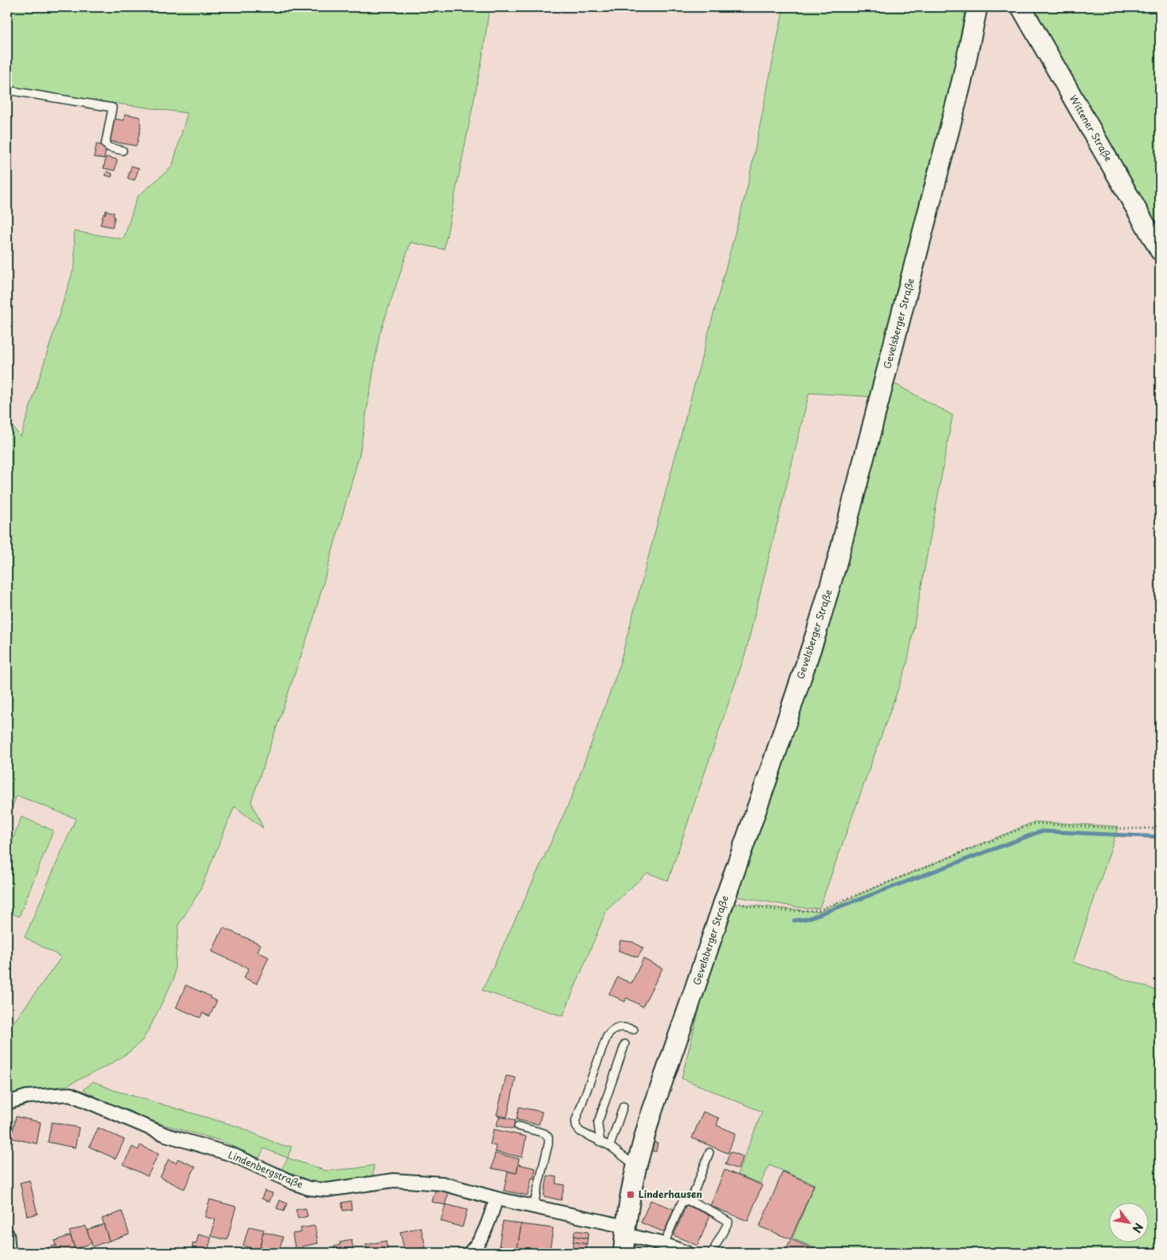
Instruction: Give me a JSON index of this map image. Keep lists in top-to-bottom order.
{
  "streets": {
    "main road": ["Wittener Straße", "Gevelsberger Straße"],
    "street": ["Lindenbergstraße"]
  },
  "crossings": [
    ["Gevelsberger Straße", "Lindenbergstraße"]
  ],
  "places": {
    "transit": ["Linderhausen"]
  },
  "north": "bottom right"
}
